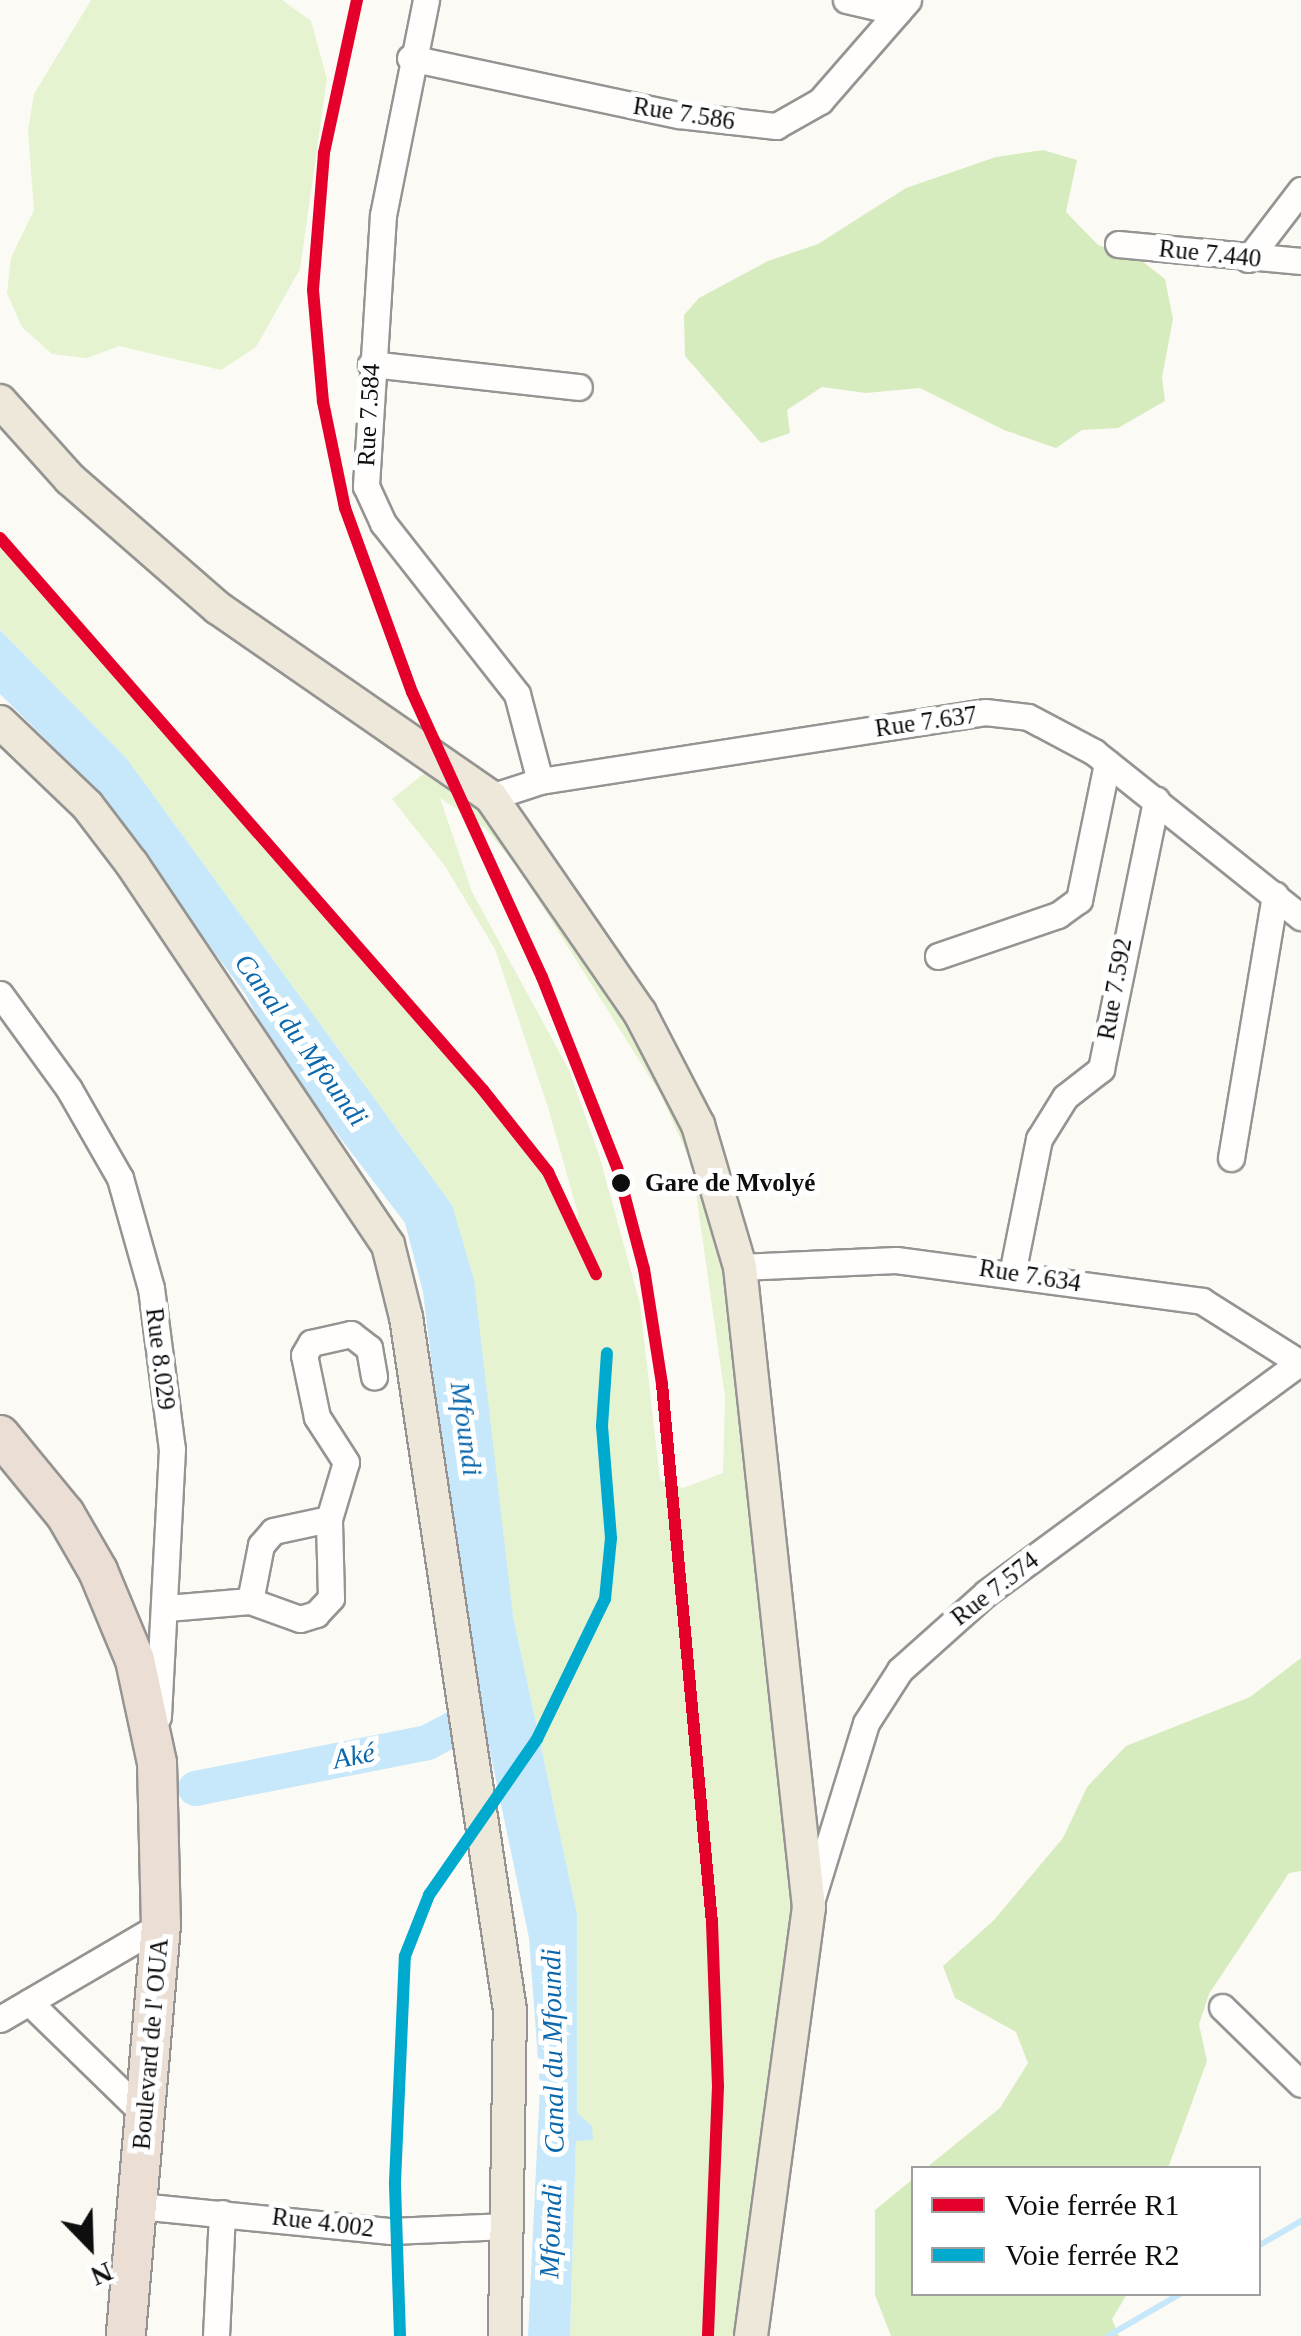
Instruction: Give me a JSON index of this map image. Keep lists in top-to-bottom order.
{
  "streets": {
    "highway": ["Boulevard de l' OUA"],
    "street": [
      "Rue 7.586",
      "Rue 7.440",
      "Rue 7.584",
      "Rue 7.637",
      "Rue 7.592",
      "Rue 7.634",
      "Rue 8.029",
      "Rue 7.574",
      "Rue 4.002"
    ]
  },
  "crossings": [
    ["Rue 7.586", "Rue 7.584"],
    ["Rue 7.584", "Rue 7.637"],
    ["Rue 7.637", "Rue 7.592"],
    ["Rue 7.592", "Rue 7.634"],
    ["Rue 7.634", "Rue 7.574"],
    ["Rue 8.029", "Boulevard de l' OUA"],
    ["Boulevard de l' OUA", "Rue 4.002"]
  ],
  "water": ["Canal du Mfoundi", "Mfoundi", "Aké"],
  "places": ["Gare de Mvolyé"],
  "lines": ["rail line R1", "rail line R2"],
  "legend": ["Voie ferrée R1", "Voie ferrée R2"],
  "north": "bottom right"
}
